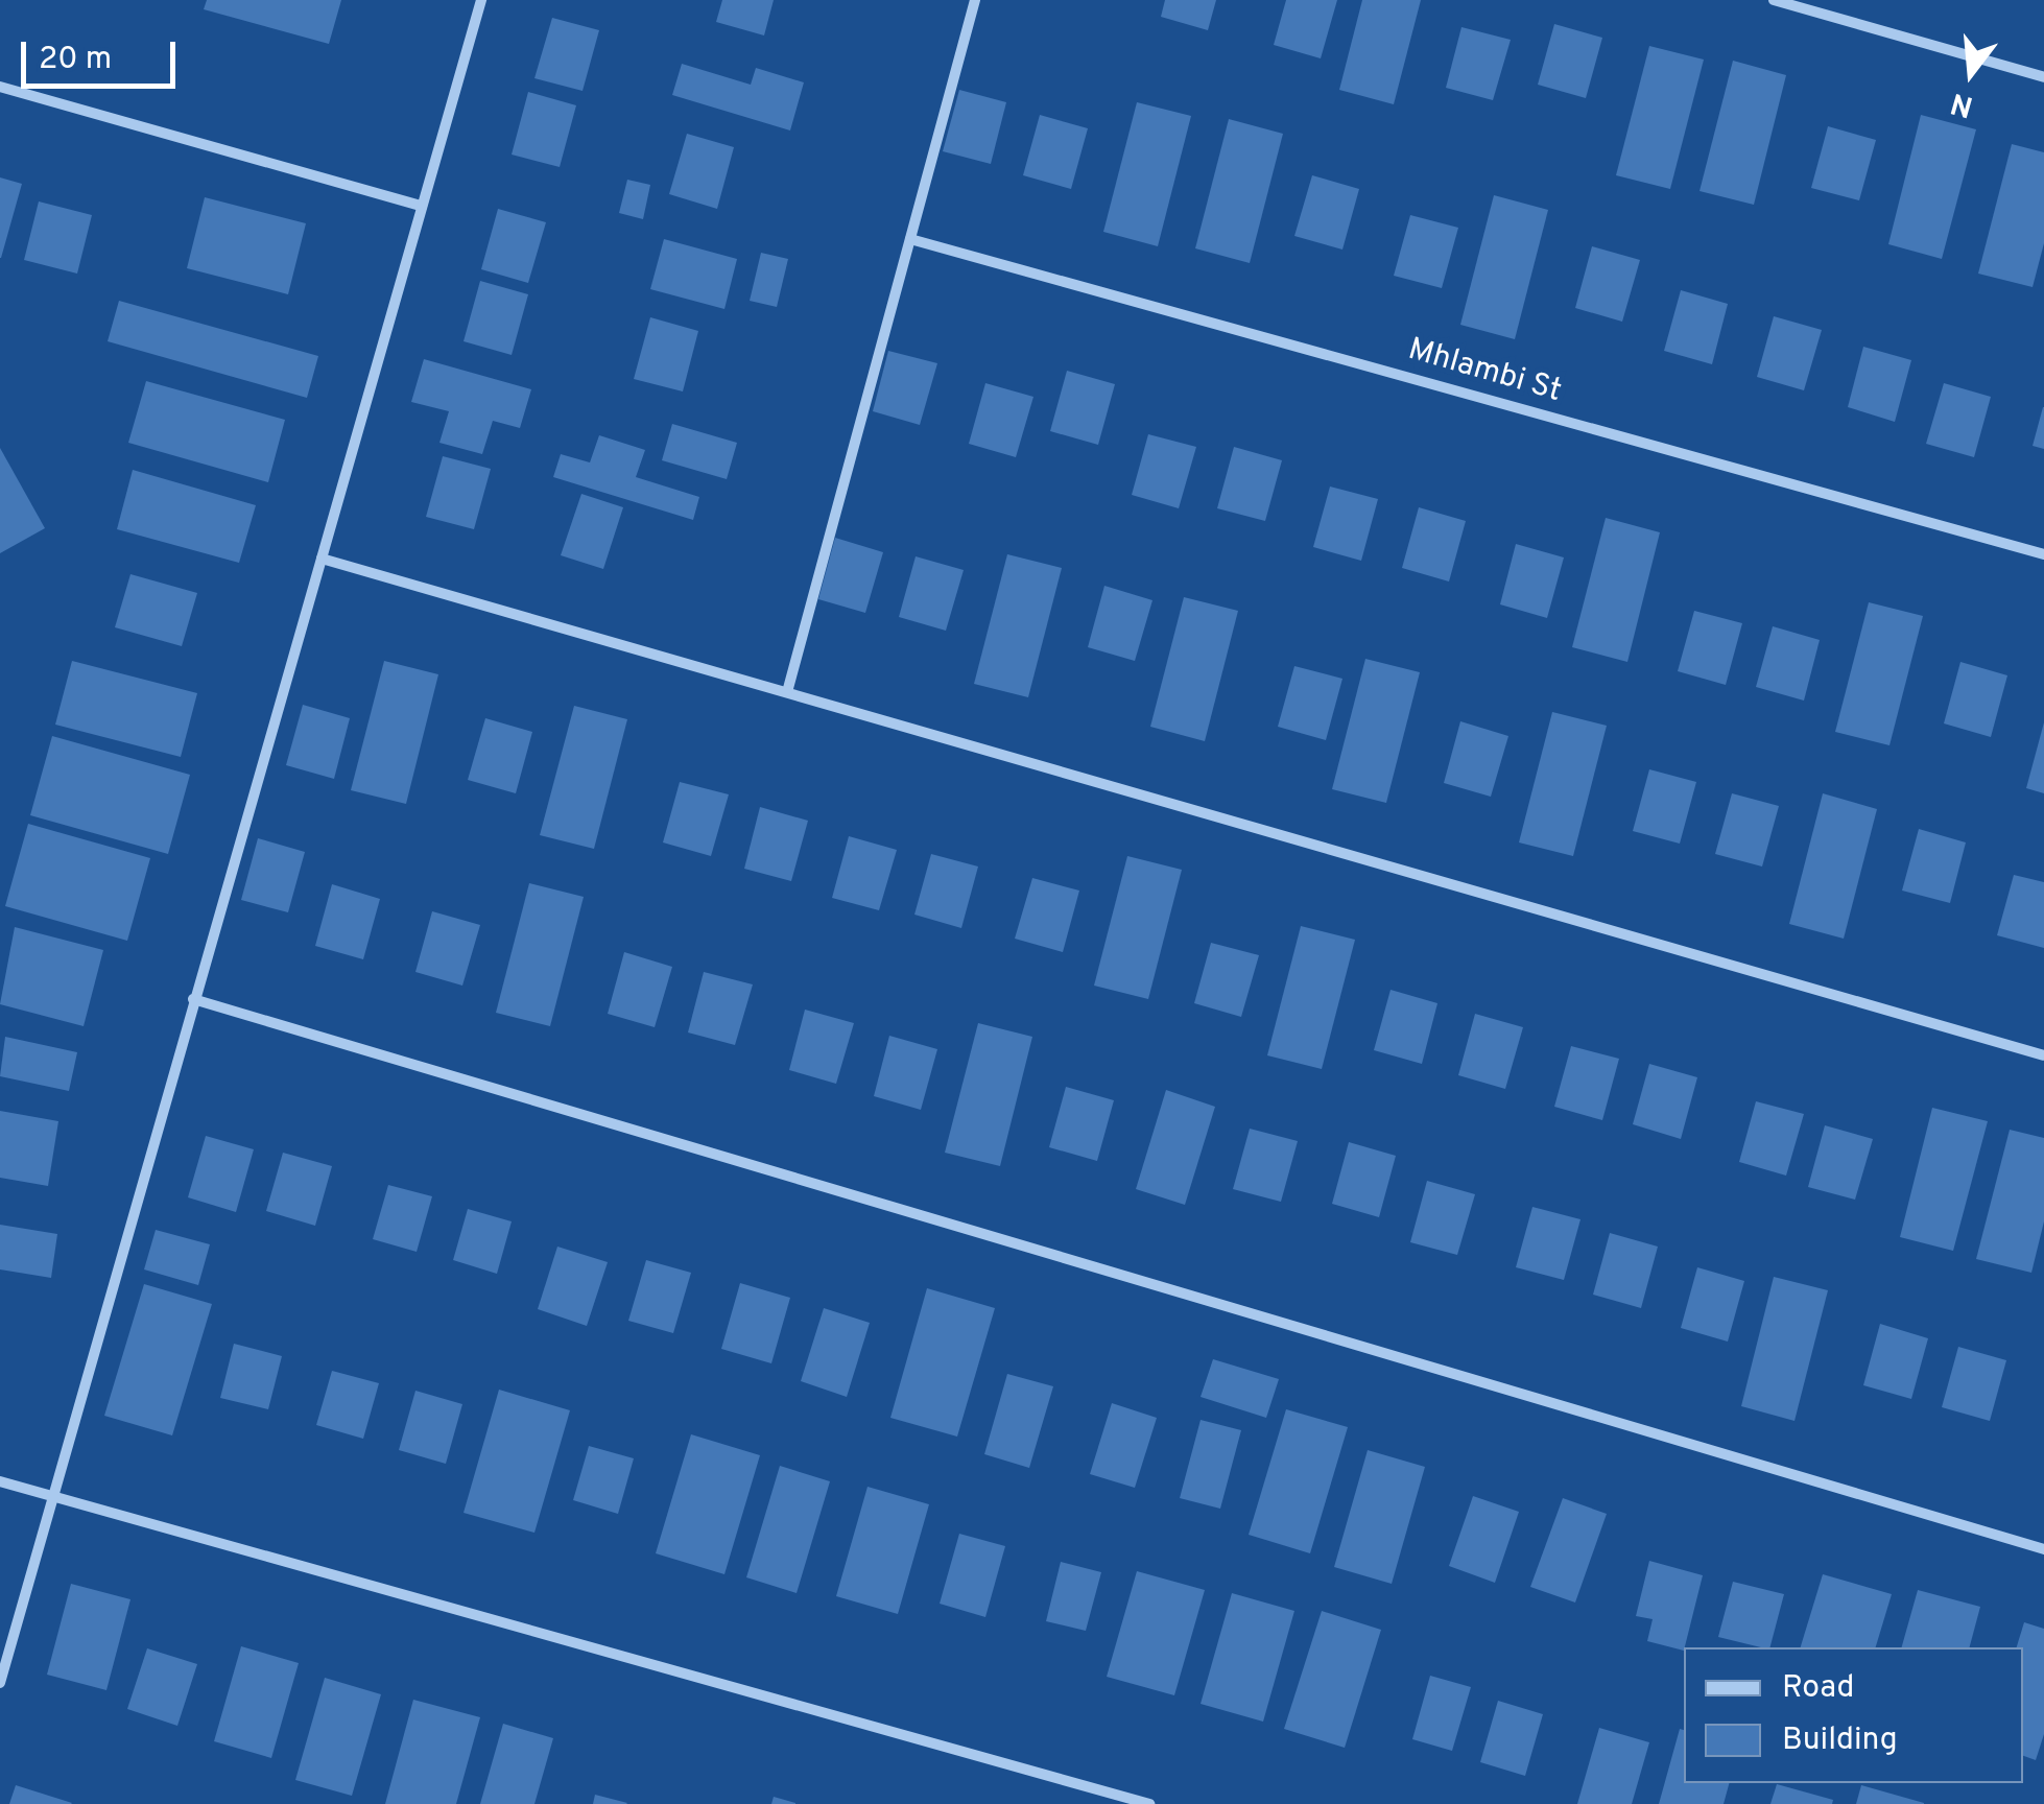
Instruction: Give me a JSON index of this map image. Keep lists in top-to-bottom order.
{
  "streets": {
    "street": ["Mhlambi St"]
  },
  "legend": ["Road", "Building"],
  "scale_bar": "20 m",
  "north": "bottom"
}
